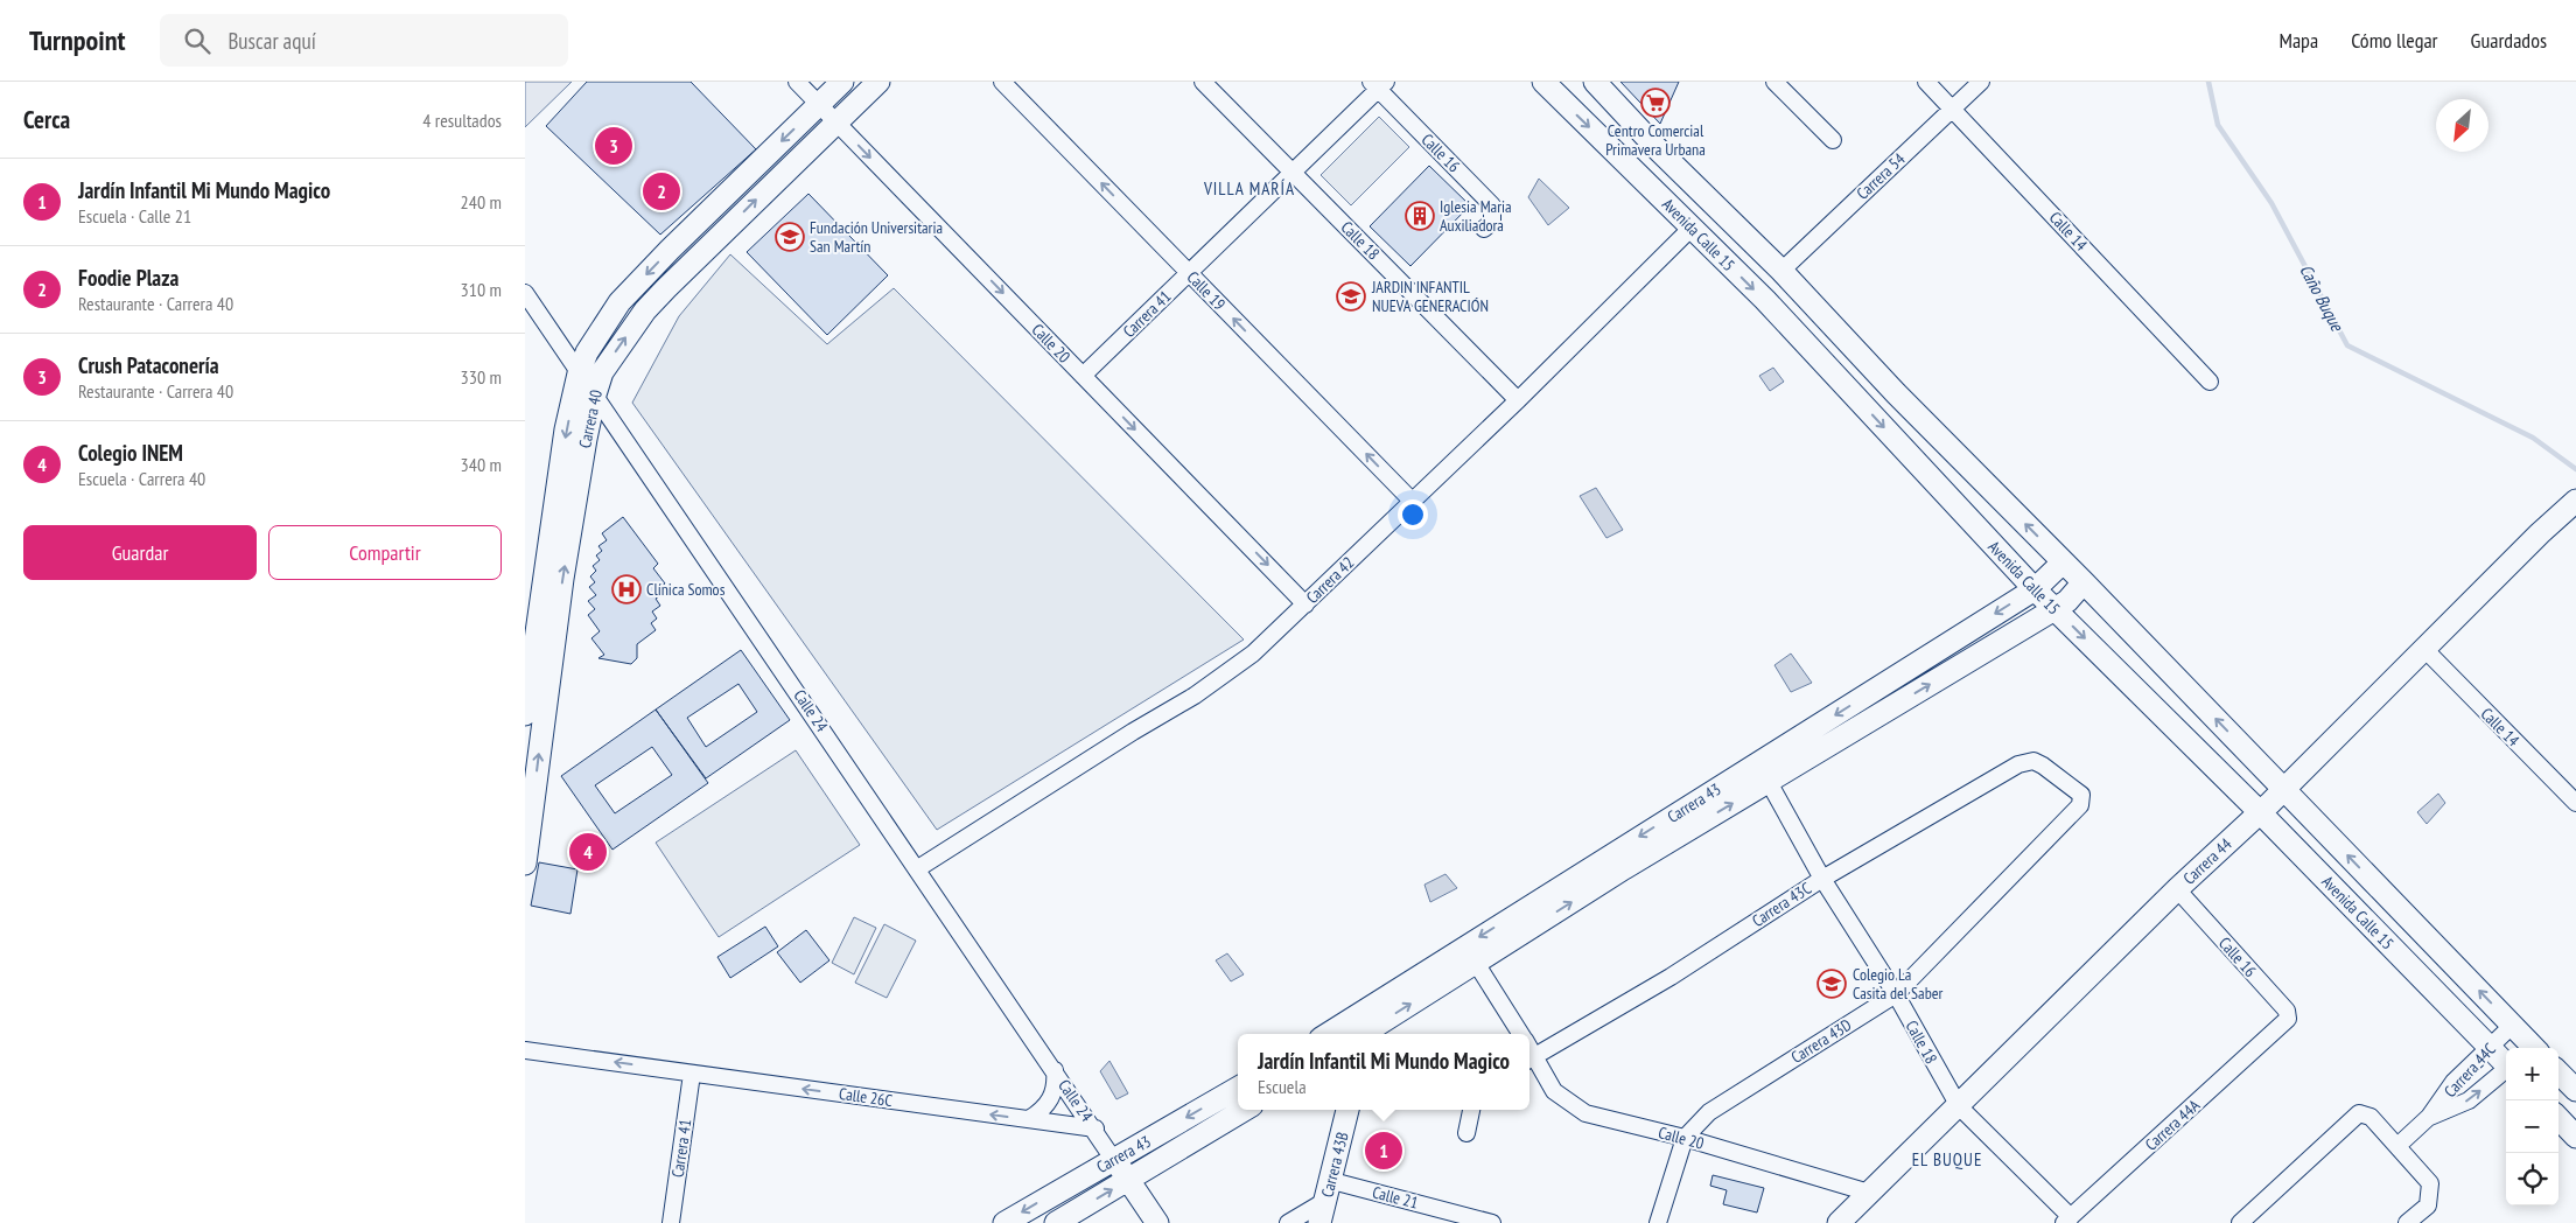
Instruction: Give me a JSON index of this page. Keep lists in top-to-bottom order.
{
  "streets": {
    "street": [
      "Calle 16",
      "Carrera 54",
      "Calle 14",
      "Avenida Calle 15",
      "Calle 18",
      "Calle 19",
      "Carrera 41",
      "Calle 20",
      "Carrera 40",
      "Carrera 42",
      "Calle 24",
      "Carrera 43",
      "Carrera 44",
      "Carrera 43C",
      "Carrera 43D",
      "Carrera 44C",
      "Calle 26C",
      "Carrera 44A",
      "Carrera 43B",
      "Calle 21"
    ]
  },
  "crossings": [
    ["Calle 16", "Carrera 41"],
    ["Calle 16", "Carrera 44"],
    ["Calle 16", "Carrera 44A"],
    ["Carrera 54", "Calle 14"],
    ["Carrera 54", "Avenida Calle 15"],
    ["Calle 14", "Carrera 44"],
    ["Avenida Calle 15", "Carrera 42"],
    ["Avenida Calle 15", "Carrera 43"],
    ["Avenida Calle 15", "Carrera 44"],
    ["Avenida Calle 15", "Carrera 44C"],
    ["Calle 18", "Carrera 41"],
    ["Calle 18", "Carrera 42"],
    ["Calle 18", "Carrera 43"],
    ["Calle 18", "Carrera 44"],
    ["Calle 18", "Carrera 43C"],
    ["Calle 18", "Carrera 43D"],
    ["Calle 18", "Carrera 44A"],
    ["Calle 19", "Carrera 41"],
    ["Calle 19", "Carrera 42"],
    ["Carrera 41", "Calle 20"],
    ["Carrera 41", "Calle 26C"],
    ["Calle 20", "Carrera 40"],
    ["Calle 20", "Carrera 42"],
    ["Calle 20", "Carrera 43"],
    ["Calle 20", "Carrera 44"],
    ["Calle 20", "Carrera 43C"],
    ["Calle 20", "Carrera 43D"],
    ["Carrera 40", "Calle 24"],
    ["Carrera 42", "Calle 24"],
    ["Calle 24", "Calle 26C"],
    ["Carrera 43C", "Carrera 43D"],
    ["Carrera 43B", "Calle 21"]
  ],
  "one_way": ["Calle 19", "Calle 20", "Calle 26C"],
  "districts": ["VILLA MARÍA", "EL BUQUE"],
  "water": ["Caño Buque"],
  "places": {
    "supermarket": ["Centro Comercial Primavera Urbana"],
    "building": ["Iglesia Maria Auxiliadora"],
    "school or university": ["Fundación Universitaria San Martín", "JARDIN INFANTIL NUEVA GENERACIÓN", "Colegio La Casita del Saber"],
    "hospital": ["Clínica Somos"]
  },
  "north": "bottom left",
  "page": {
    "header": "Turnpoint",
    "search": "Buscar aquí",
    "nav": ["Mapa", "Cómo llegar", "Guardados"],
    "heading": ["Cerca", "4 resultados"],
    "pins": [
      "3",
      "2",
      "4",
      "1"
    ],
    "list": [
      {
        "mark": "1",
        "name": "Jardín Infantil Mi Mundo Magico",
        "note": "Escuela · Calle 21",
        "value": "240 m"
      },
      {
        "mark": "2",
        "name": "Foodie Plaza",
        "note": "Restaurante · Carrera 40",
        "value": "310 m"
      },
      {
        "mark": "3",
        "name": "Crush Pataconería",
        "note": "Restaurante · Carrera 40",
        "value": "330 m"
      },
      {
        "mark": "4",
        "name": "Colegio INEM",
        "note": "Escuela · Carrera 40",
        "value": "340 m"
      }
    ],
    "buttons": ["Guardar", "Compartir"],
    "popup": ["Jardín Infantil Mi Mundo Magico", "Escuela"],
    "map_buttons": ["+", "−"]
  }
}
